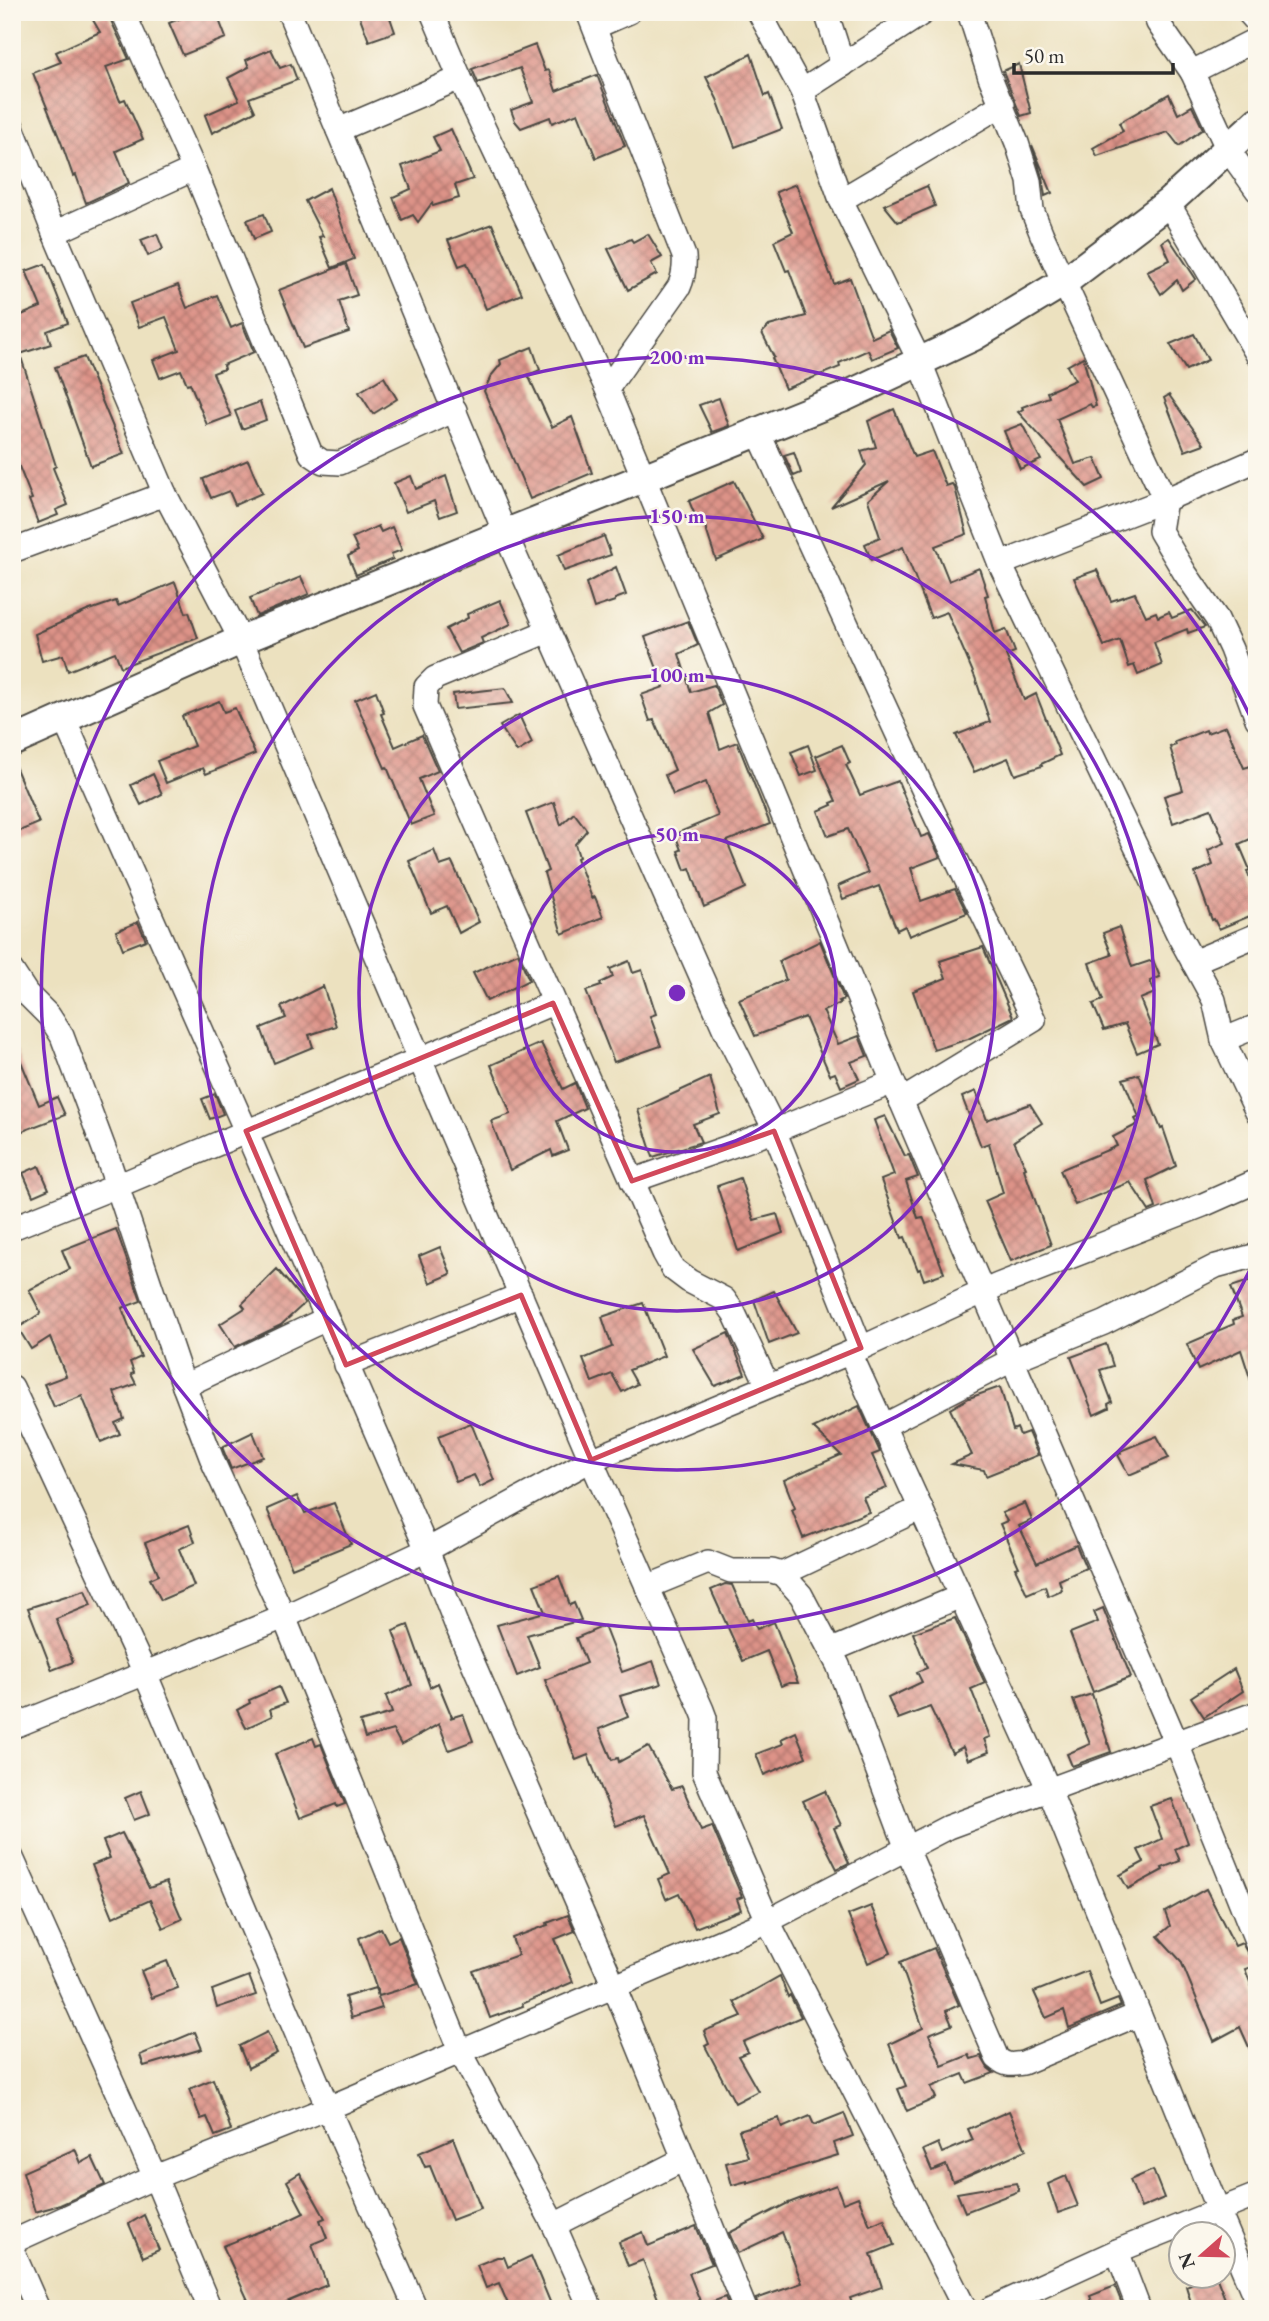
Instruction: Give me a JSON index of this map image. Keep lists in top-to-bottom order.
{
  "scale_bar": "50 m",
  "north": "left",
  "rings": [
    "200 m",
    "150 m",
    "100 m",
    "50 m"
  ]
}
